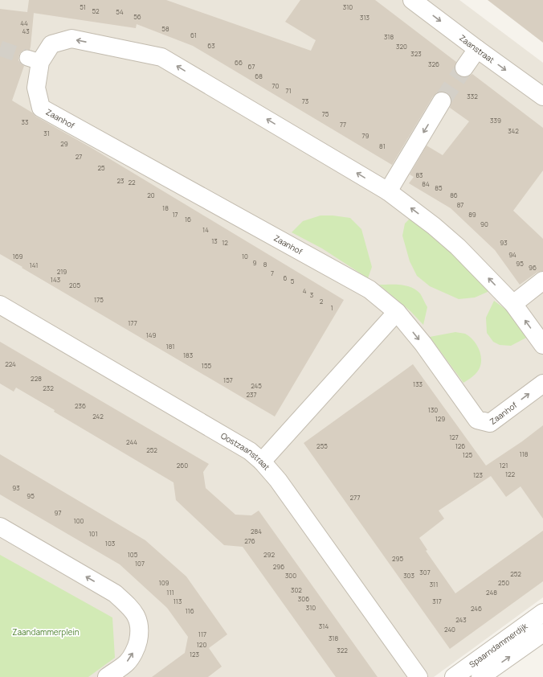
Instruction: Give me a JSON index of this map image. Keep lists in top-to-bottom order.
{
  "streets": {
    "street": [
      "Zaanstraat",
      "Zaanhof",
      "Oostzaanstraat",
      "Spaarndammerdijk"
    ]
  },
  "one_way": ["Zaanstraat"],
  "parks": ["Zaandammerplein"],
  "house_numbers": [
    "51",
    "310",
    "52",
    "54",
    "56",
    "313",
    "44",
    "58",
    "43",
    "61",
    "318",
    "63",
    "320",
    "323",
    "66",
    "326",
    "67",
    "68",
    "70",
    "71",
    "332",
    "73",
    "75",
    "339",
    "33",
    "77",
    "342",
    "31",
    "79",
    "29",
    "81",
    "27",
    "25",
    "83",
    "23",
    "22",
    "84",
    "85",
    "20",
    "86",
    "87",
    "18",
    "17",
    "89",
    "16",
    "90",
    "14",
    "13",
    "12",
    "93",
    "94",
    "169",
    "10",
    "9",
    "95",
    "8",
    "141",
    "96",
    "219",
    "7",
    "6",
    "143",
    "5",
    "205",
    "4",
    "3",
    "175",
    "2",
    "1",
    "177",
    "149",
    "181",
    "183",
    "224",
    "155",
    "228",
    "157",
    "133",
    "245",
    "232",
    "237",
    "236",
    "130",
    "242",
    "129",
    "127",
    "244",
    "255",
    "126",
    "252",
    "118",
    "125",
    "260",
    "121",
    "122",
    "123",
    "93",
    "95",
    "277",
    "97",
    "100",
    "284",
    "101",
    "276",
    "103",
    "105",
    "292",
    "295",
    "107",
    "296",
    "307",
    "252",
    "300",
    "303",
    "109",
    "250",
    "311",
    "302",
    "111",
    "248",
    "306",
    "113",
    "317",
    "310",
    "246",
    "116",
    "243",
    "314",
    "240",
    "117",
    "318",
    "120",
    "322",
    "123"
  ]
}
